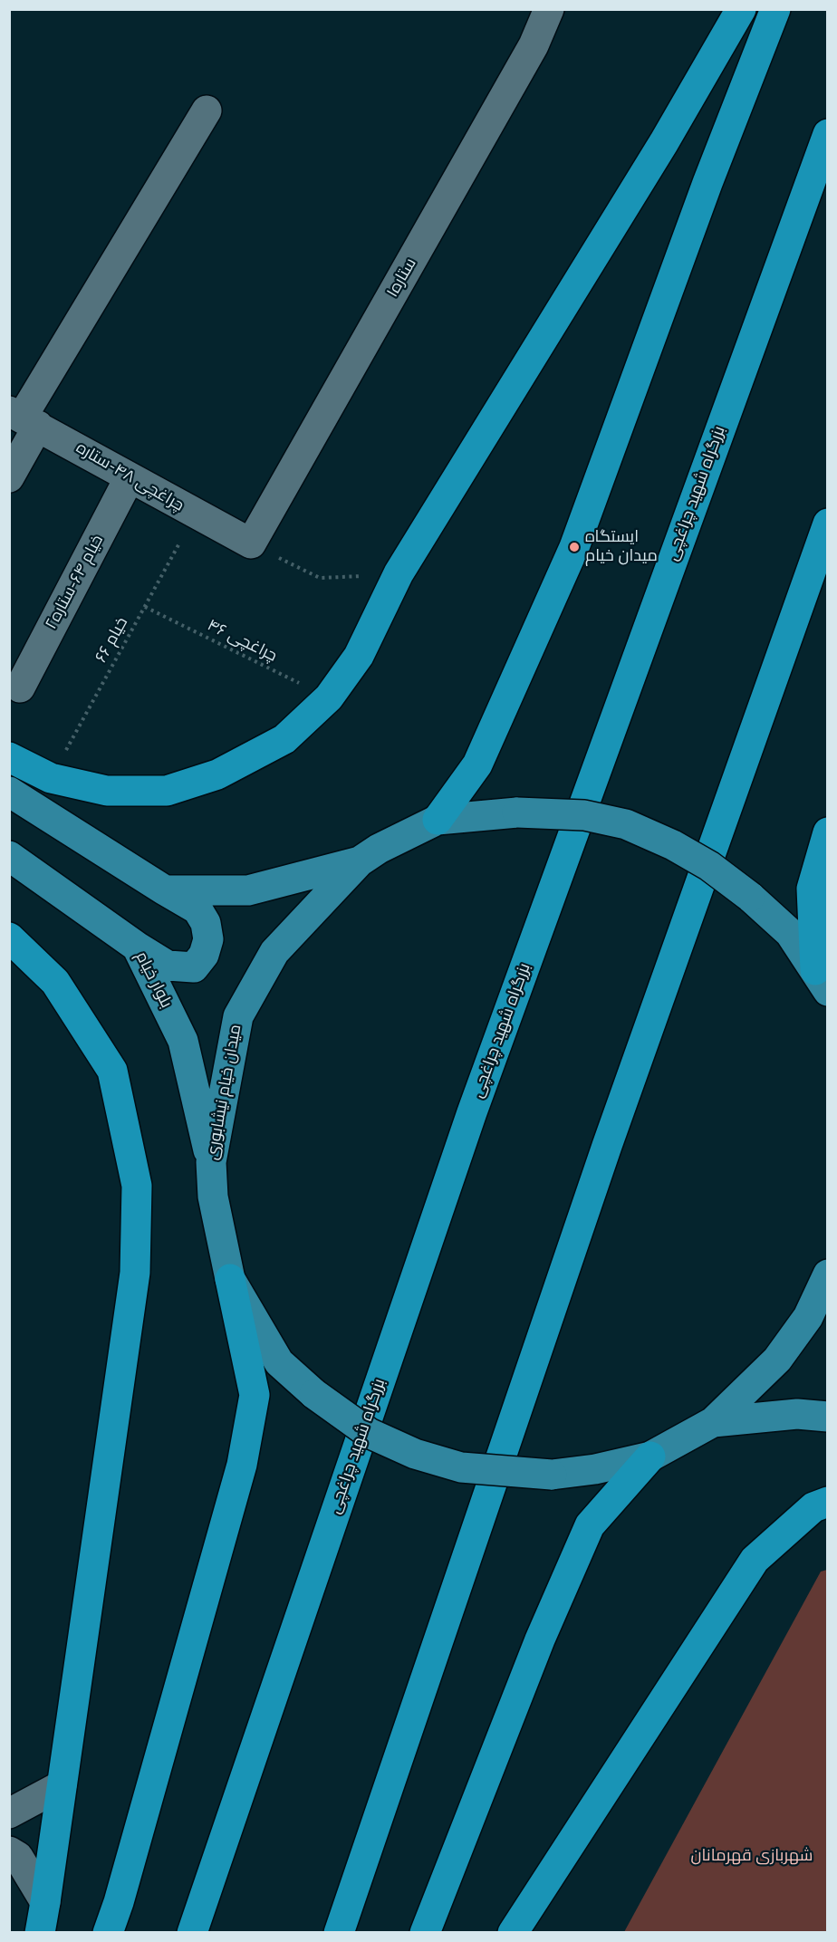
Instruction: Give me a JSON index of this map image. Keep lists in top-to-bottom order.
{
  "streets": {
    "highway": ["بزرگراه شهید چراغچی"],
    "main road": ["بلوار خیام", "میدان خیام نیشابوری"],
    "street": ["ستاره۱", "چراغچی ۴۸-ستاره", "خیام ۶۴-ستاره۲"],
    "path": ["خیام ۶۶", "چراغچی ۴۶"]
  },
  "crossings": [
    ["ستاره۱", "چراغچی ۴۸-ستاره"],
    ["چراغچی ۴۸-ستاره", "خیام ۶۴-ستاره۲"],
    ["چراغچی ۴۸-ستاره", "خیام ۶۶"],
    ["خیام ۶۶", "چراغچی ۴۶"],
    ["بلوار خیام", "میدان خیام نیشابوری"]
  ],
  "parks": ["شهربازی قهرمانان"],
  "places": ["ایستگاه میدان خیام"]
}
